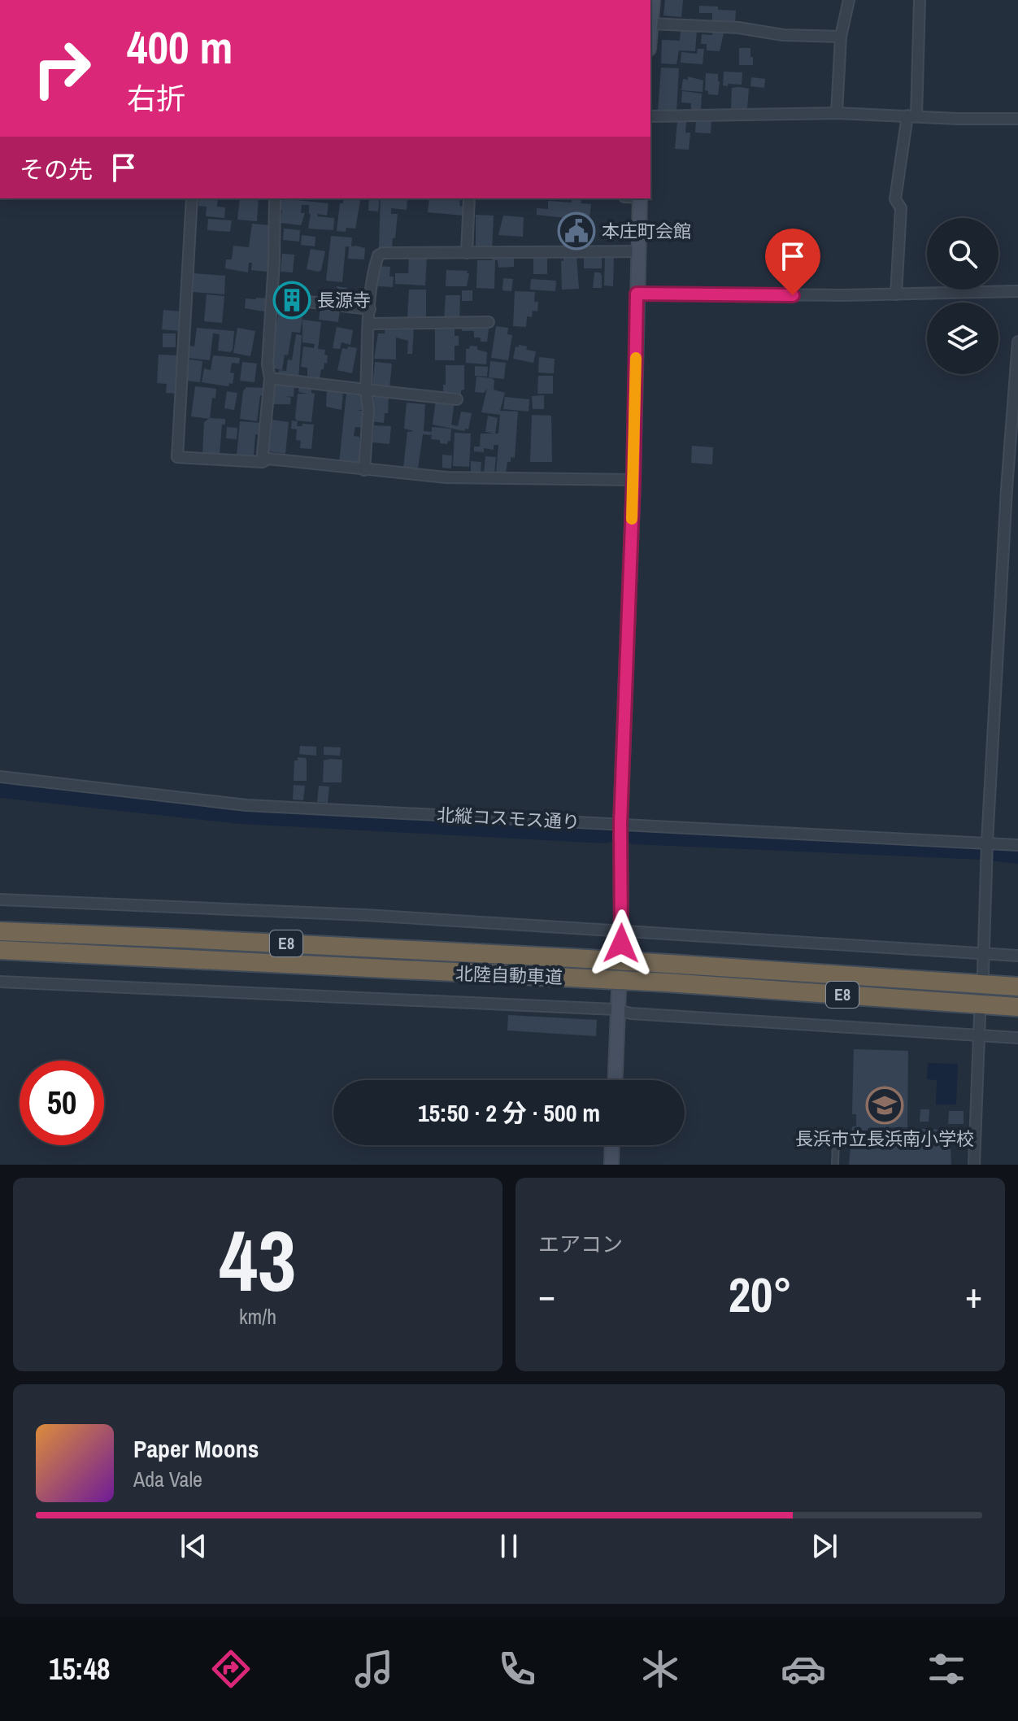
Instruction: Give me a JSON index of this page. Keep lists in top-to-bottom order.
{
  "streets": {
    "highway": ["E8", "北陸自動車道"],
    "street": ["北縦コスモス通り"]
  },
  "places": {
    "public building": ["本庄町会館"],
    "building": ["長源寺"],
    "school or university": ["長浜市立長浜南小学校"]
  },
  "page": {
    "turn": ["400 m", "右折"],
    "then": "その先",
    "limit": "50",
    "trip": "15:50 · 2 分 · 500 m",
    "tile": [
      ["43", "km/h"],
      "エアコン"
    ],
    "heat": ["−", "20°", "+"],
    "song": ["Paper Moons", "Ada Vale"],
    "tabs": "15:48"
  }
}
